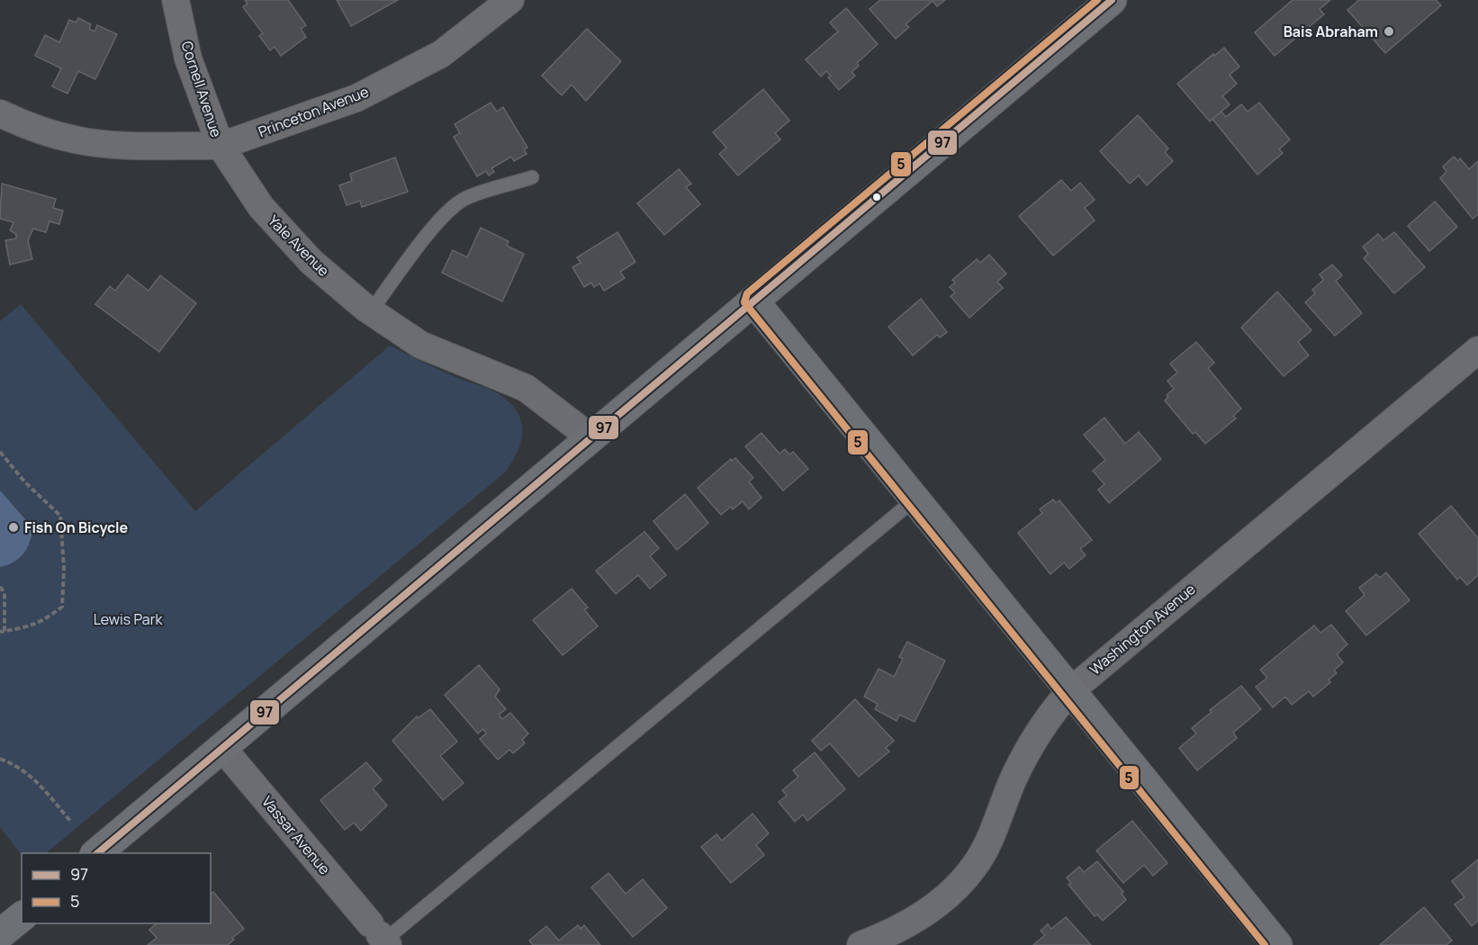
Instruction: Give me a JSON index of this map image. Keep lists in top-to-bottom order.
{
  "streets": {
    "street": [
      "Cornell Avenue",
      "Princeton Avenue",
      "Yale Avenue",
      "Washington Avenue",
      "Vassar Avenue"
    ]
  },
  "crossings": [
    ["Cornell Avenue", "Princeton Avenue"],
    ["Cornell Avenue", "Yale Avenue"],
    ["Princeton Avenue", "Yale Avenue"]
  ],
  "parks": ["Lewis Park"],
  "places": ["Bais Abraham", "Fish On Bicycle"],
  "lines": ["transit line 97", "transit line 5"],
  "legend": ["97", "5"]
}
